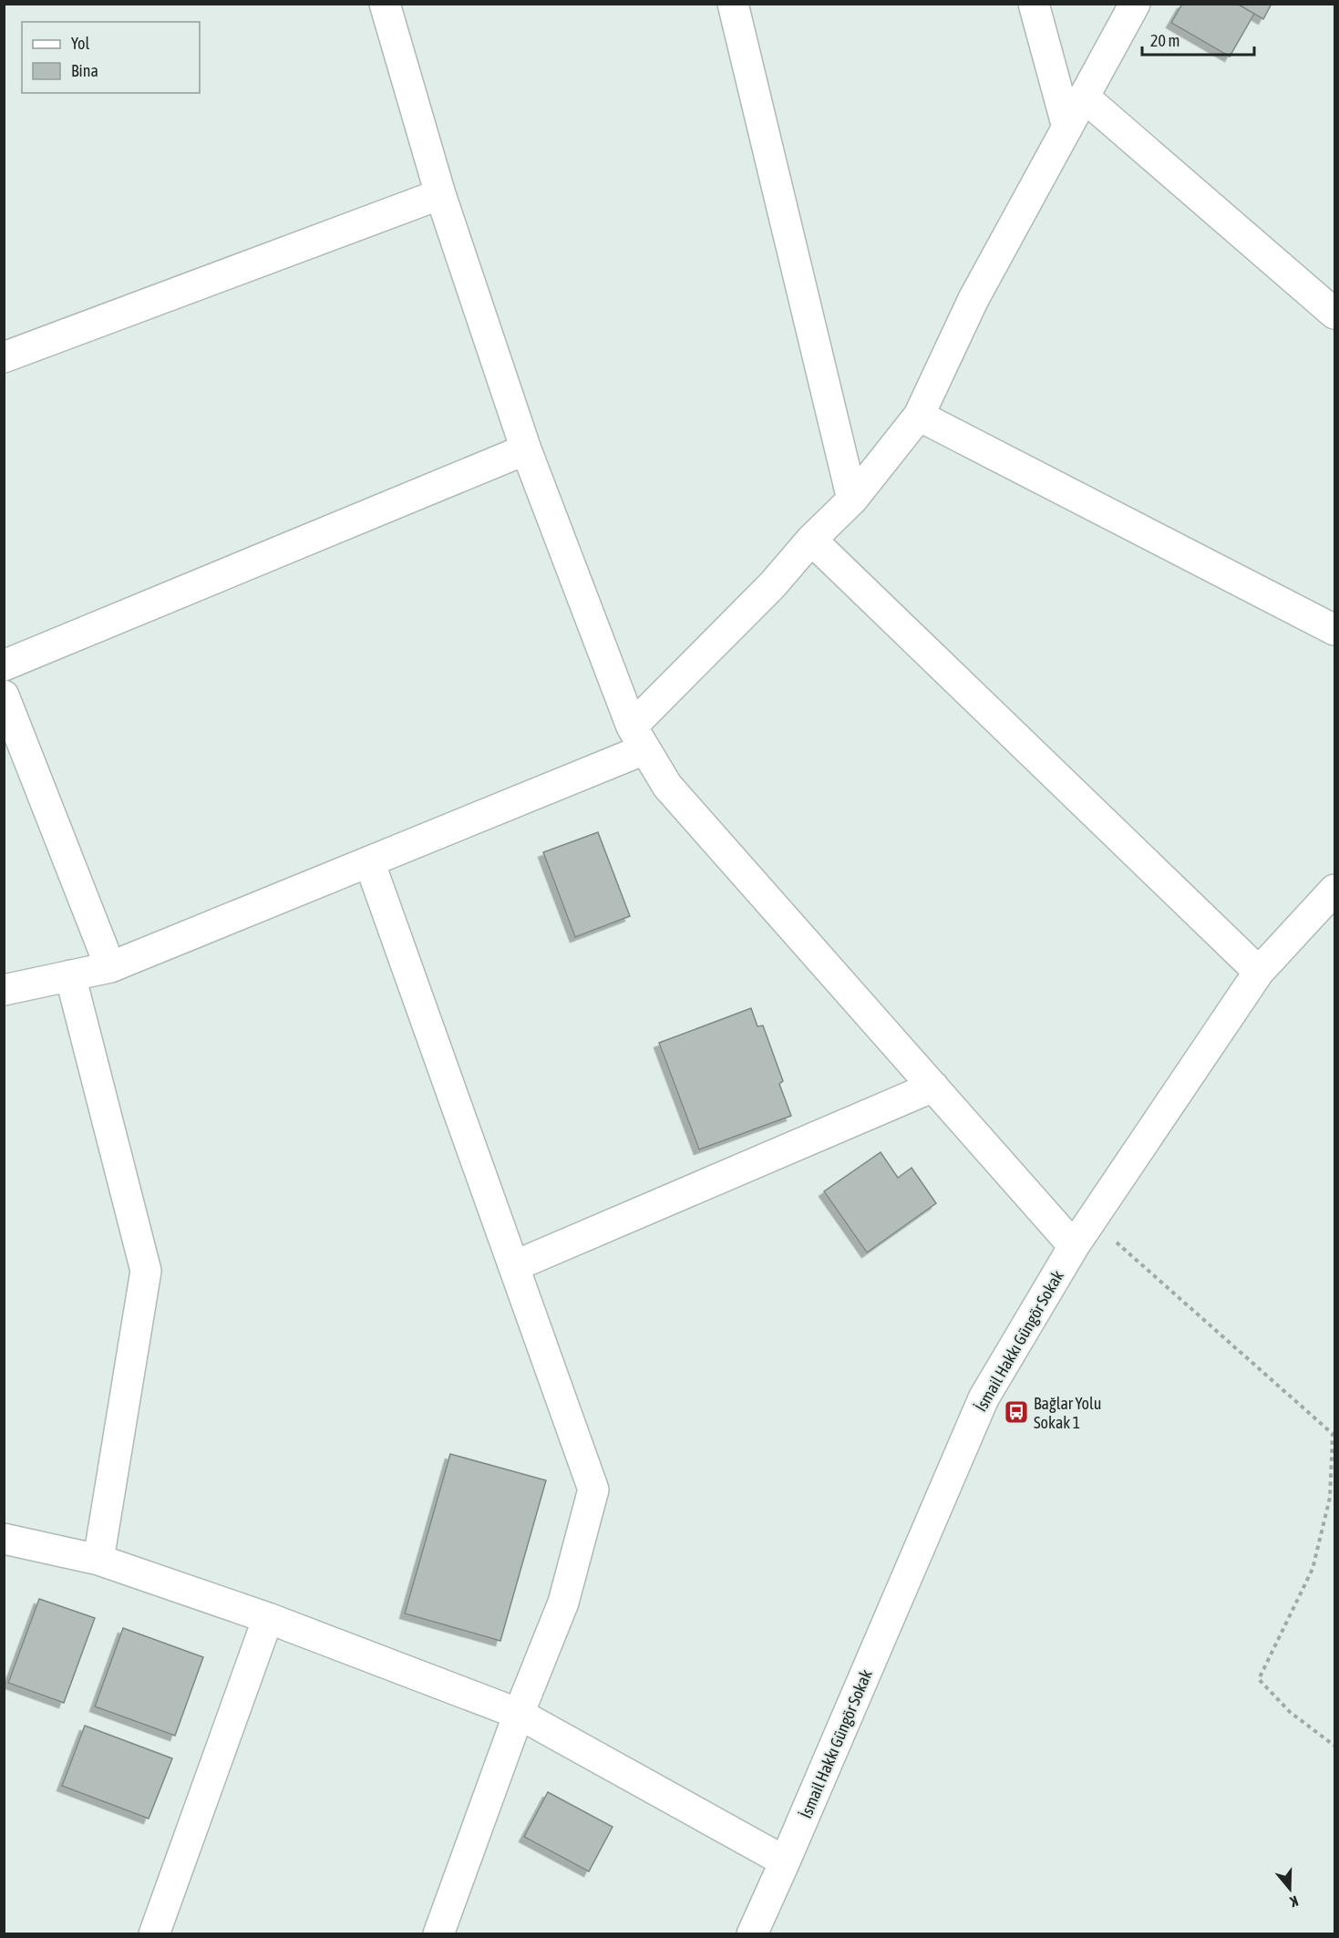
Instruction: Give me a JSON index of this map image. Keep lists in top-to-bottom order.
{
  "streets": {
    "street": ["İsmail Hakkı Güngör Sokak"]
  },
  "places": {
    "bus stop": ["Bağlar Yolu Sokak 1"]
  },
  "legend": ["Yol", "Bina"],
  "scale_bar": "20 m",
  "north": "bottom"
}
